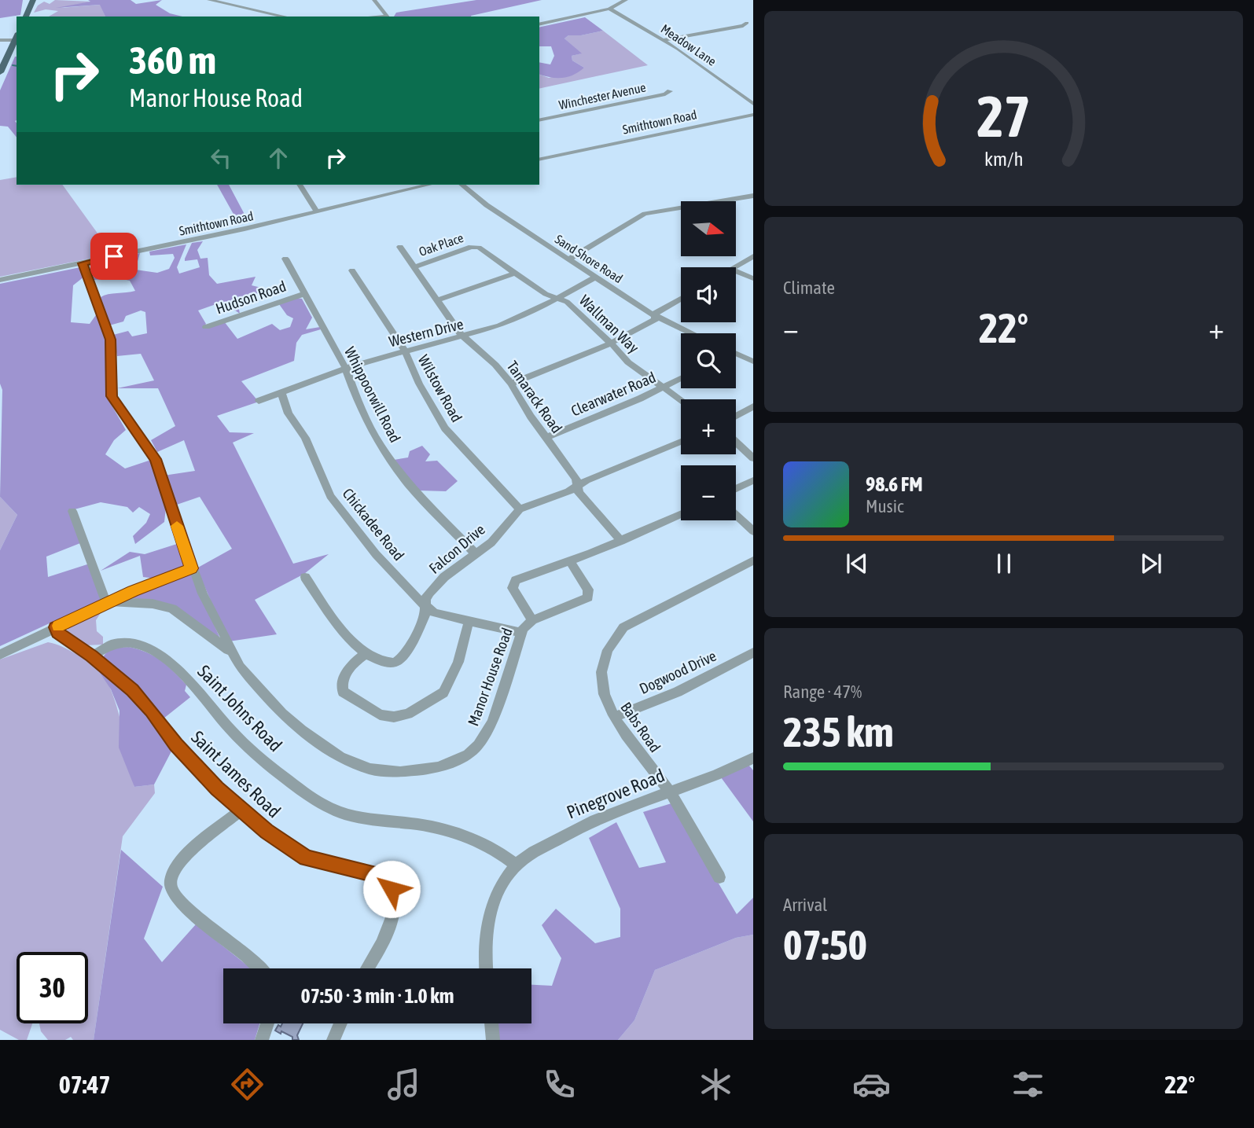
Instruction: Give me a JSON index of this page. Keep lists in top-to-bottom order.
{
  "streets": {
    "street": [
      "Meadow Lane",
      "Winchester Avenue",
      "Smithtown Road",
      "Oak Place",
      "Sand Shore Road",
      "Hudson Road",
      "Wallman Way",
      "Western Drive",
      "Wilstow Road",
      "Clearwater Road",
      "Whippoorwill Road",
      "Tamarack Road",
      "Chickadee Road",
      "Falcon Drive",
      "Dogwood Drive",
      "Manor House Road",
      "Saint Johns Road",
      "Babs Road",
      "Saint James Road",
      "Pinegrove Road"
    ]
  },
  "crossings": [
    ["Oak Place", "Wallman Way"],
    ["Oak Place", "Tamarack Road"],
    ["Sand Shore Road", "Western Drive"],
    ["Hudson Road", "Whippoorwill Road"],
    ["Wallman Way", "Western Drive"],
    ["Wallman Way", "Clearwater Road"],
    ["Western Drive", "Wilstow Road"],
    ["Western Drive", "Whippoorwill Road"],
    ["Western Drive", "Tamarack Road"],
    ["Western Drive", "Chickadee Road"],
    ["Wilstow Road", "Falcon Drive"],
    ["Clearwater Road", "Tamarack Road"],
    ["Whippoorwill Road", "Falcon Drive"],
    ["Tamarack Road", "Falcon Drive"],
    ["Tamarack Road", "Manor House Road"],
    ["Chickadee Road", "Falcon Drive"],
    ["Chickadee Road", "Manor House Road"],
    ["Dogwood Drive", "Babs Road"],
    ["Manor House Road", "Saint James Road"],
    ["Saint Johns Road", "Saint James Road"],
    ["Saint Johns Road", "Pinegrove Road"],
    ["Babs Road", "Pinegrove Road"]
  ],
  "north": "right",
  "page": {
    "turn": ["360 m", "Manor House Road"],
    "map_buttons": ["+", "−"],
    "tile": [
      "Climate",
      ["Range · 47%", "235 km"],
      ["Arrival", "07:50"]
    ],
    "heat": ["−", "22°", "+"],
    "song": ["98.6 FM", "Music"],
    "limit": "30",
    "trip": "07:50 · 3 min · 1.0 km",
    "tabs": ["07:47", "22°"],
    "gauge": ["27", "km/h"]
  }
}
